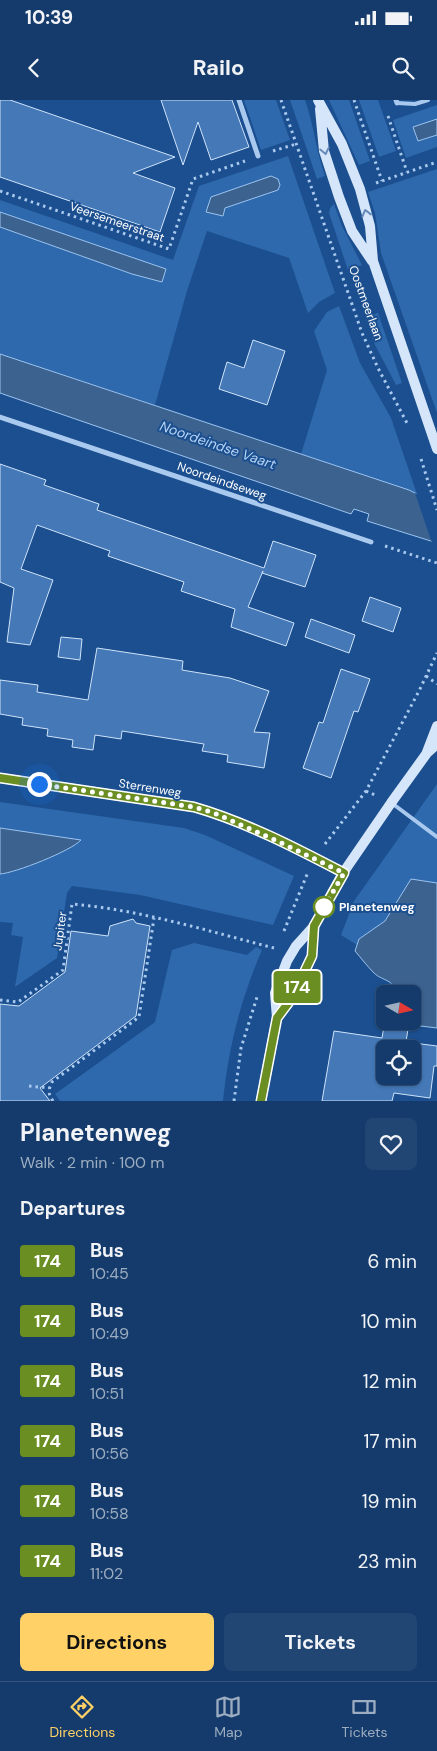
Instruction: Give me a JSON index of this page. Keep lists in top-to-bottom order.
{
  "streets": {
    "street": ["Oostmeerlaan", "Noordeindseweg", "Sterrenweg"],
    "path": ["Veersemeerstraat", "Jupiter"]
  },
  "crossings": [
    ["Veersemeerstraat", "Oostmeerlaan"]
  ],
  "water": ["Noordeindse Vaart"],
  "places": ["Planetenweg"],
  "lines": ["bus line 174"],
  "north": "right",
  "page": {
    "status": "10:39",
    "header": "Railo",
    "on_map": "174",
    "heading": [
      ["Planetenweg", "Walk · 2 min · 100 m"],
      "Departures"
    ],
    "list": [
      {
        "mark": "174",
        "name": "Bus",
        "note": "10:45",
        "value": "6 min"
      },
      {
        "mark": "174",
        "name": "Bus",
        "note": "10:49",
        "value": "10 min"
      },
      {
        "mark": "174",
        "name": "Bus",
        "note": "10:51",
        "value": "12 min"
      },
      {
        "mark": "174",
        "name": "Bus",
        "note": "10:56",
        "value": "17 min"
      },
      {
        "mark": "174",
        "name": "Bus",
        "note": "10:58",
        "value": "19 min"
      },
      {
        "mark": "174",
        "name": "Bus",
        "note": "11:02",
        "value": "23 min"
      }
    ],
    "buttons": ["Directions", "Tickets"],
    "tabs": ["Directions", "Map", "Tickets"]
  }
}
